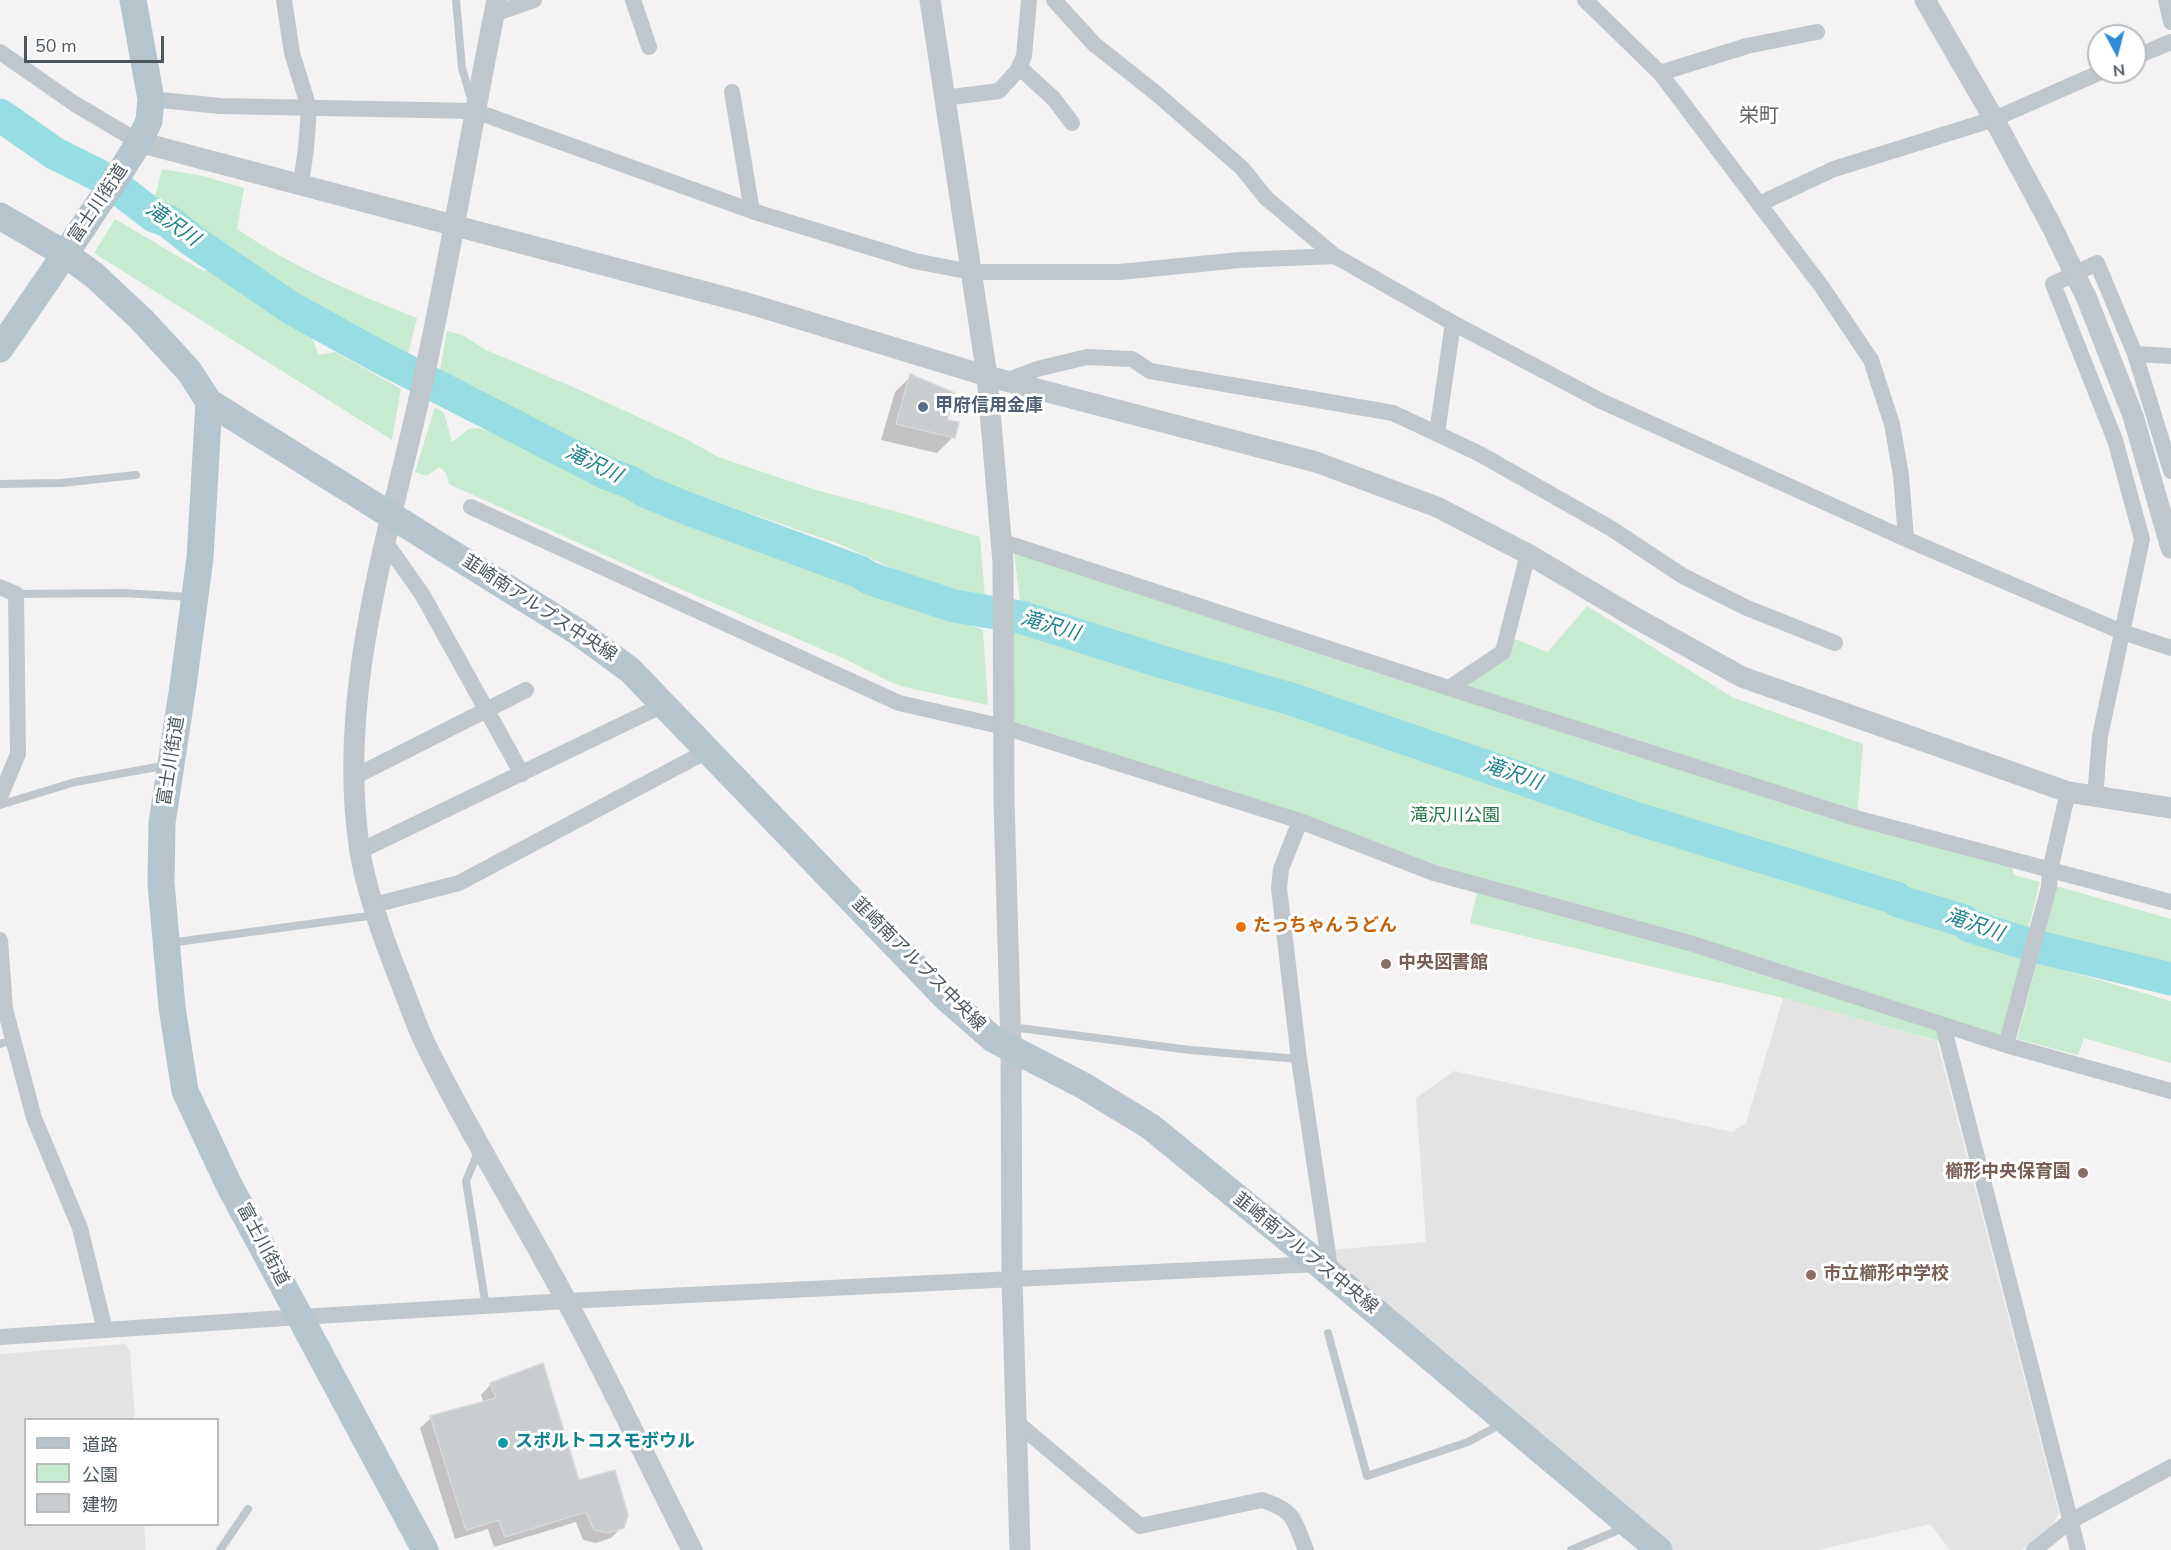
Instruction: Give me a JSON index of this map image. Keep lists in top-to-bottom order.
{
  "streets": {
    "main road": ["富士川街道", "韮崎南アルプス中央線"]
  },
  "crossings": [
    ["富士川街道", "韮崎南アルプス中央線"]
  ],
  "districts": ["栄町"],
  "water": ["滝沢川"],
  "parks": ["滝沢川公園"],
  "places": [
    "甲府信用金庫",
    "たっちゃんうどん",
    "中央図書館",
    "櫛形中央保育園",
    "市立櫛形中学校",
    "スポルトコスモボウル"
  ],
  "legend": ["道路", "公園", "建物"],
  "scale_bar": "50 m",
  "north": "bottom"
}
